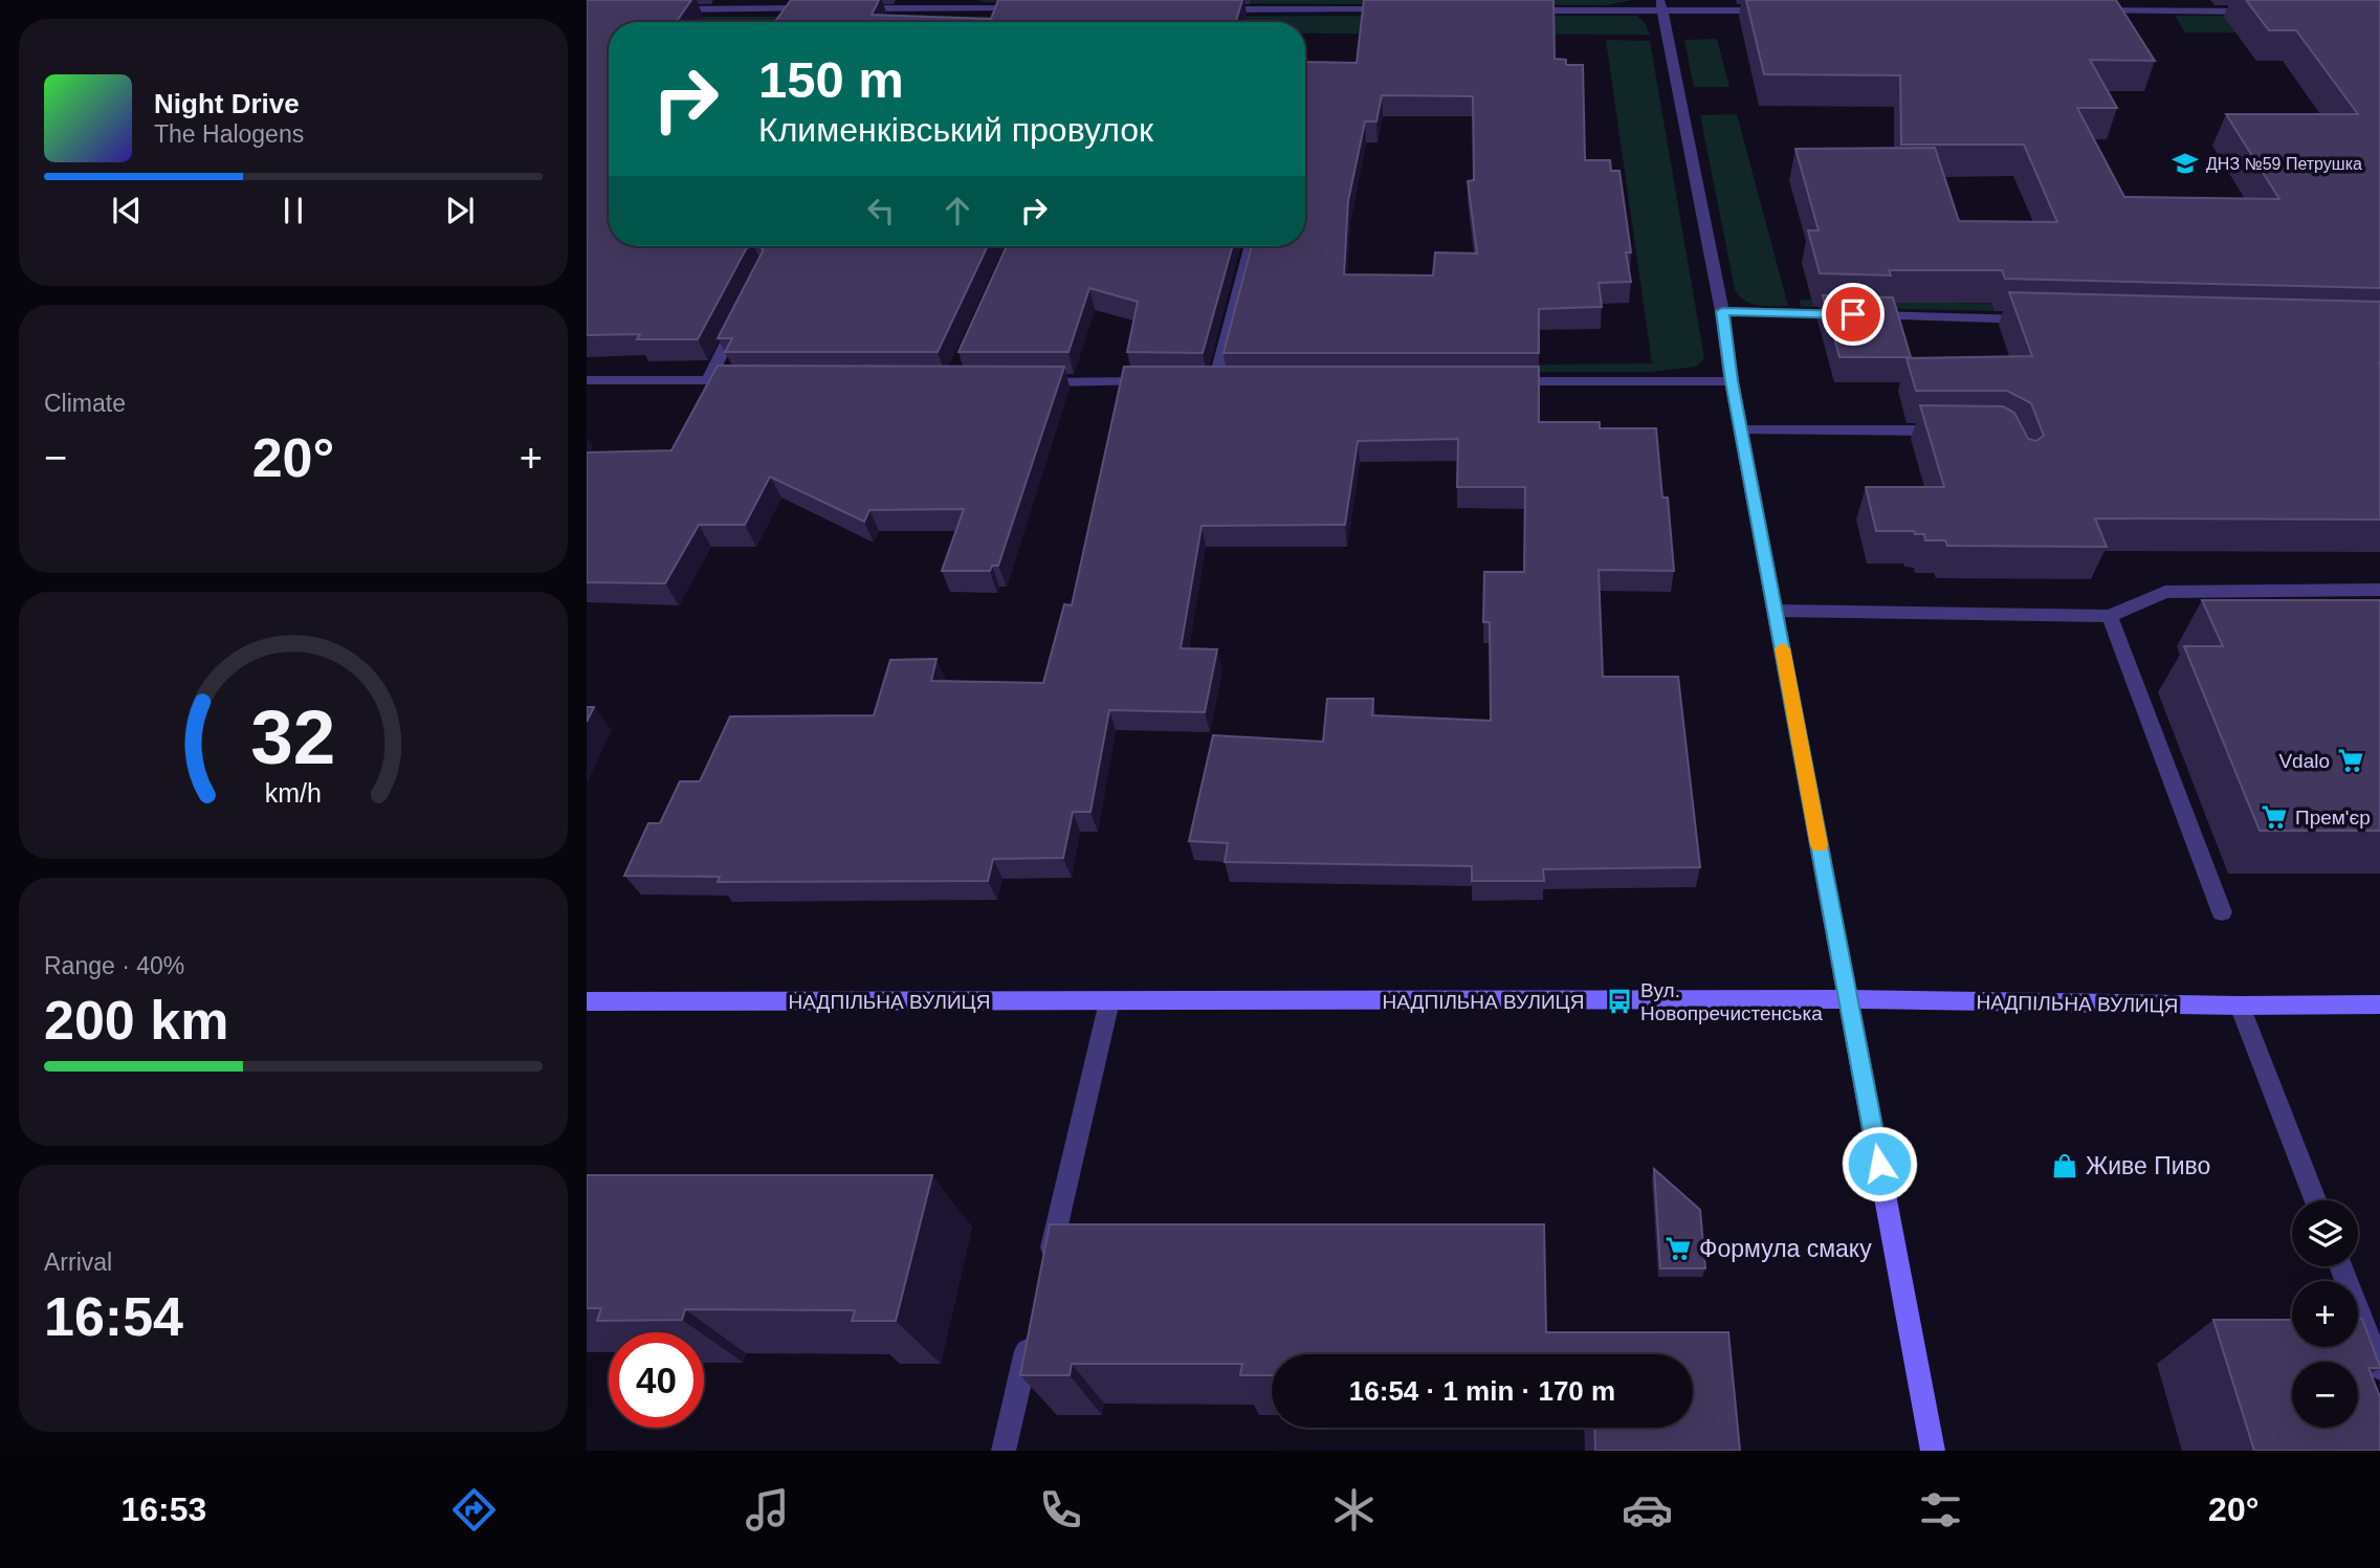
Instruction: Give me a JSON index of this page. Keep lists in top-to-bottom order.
{
  "streets": {
    "main road": ["НАДПІЛЬНА ВУЛИЦЯ"]
  },
  "places": {
    "school or university": ["ДНЗ №59 Петрушка"],
    "supermarket": ["Vdalo", "Прем'єр", "Формула смаку"],
    "bus stop": ["Вул. Новопречистенська"],
    "shop": ["Живе Пиво"]
  },
  "page": {
    "turn": ["150 m", "Клименківський провулок"],
    "song": ["Night Drive", "The Halogens"],
    "tile": [
      "Climate",
      ["Range · 40%", "200 km"],
      ["Arrival", "16:54"]
    ],
    "heat": ["−", "20°", "+"],
    "map_buttons": ["+", "−"],
    "limit": "40",
    "trip": "16:54 · 1 min · 170 m",
    "tabs": ["16:53", "20°"],
    "gauge": ["32", "km/h"]
  }
}
